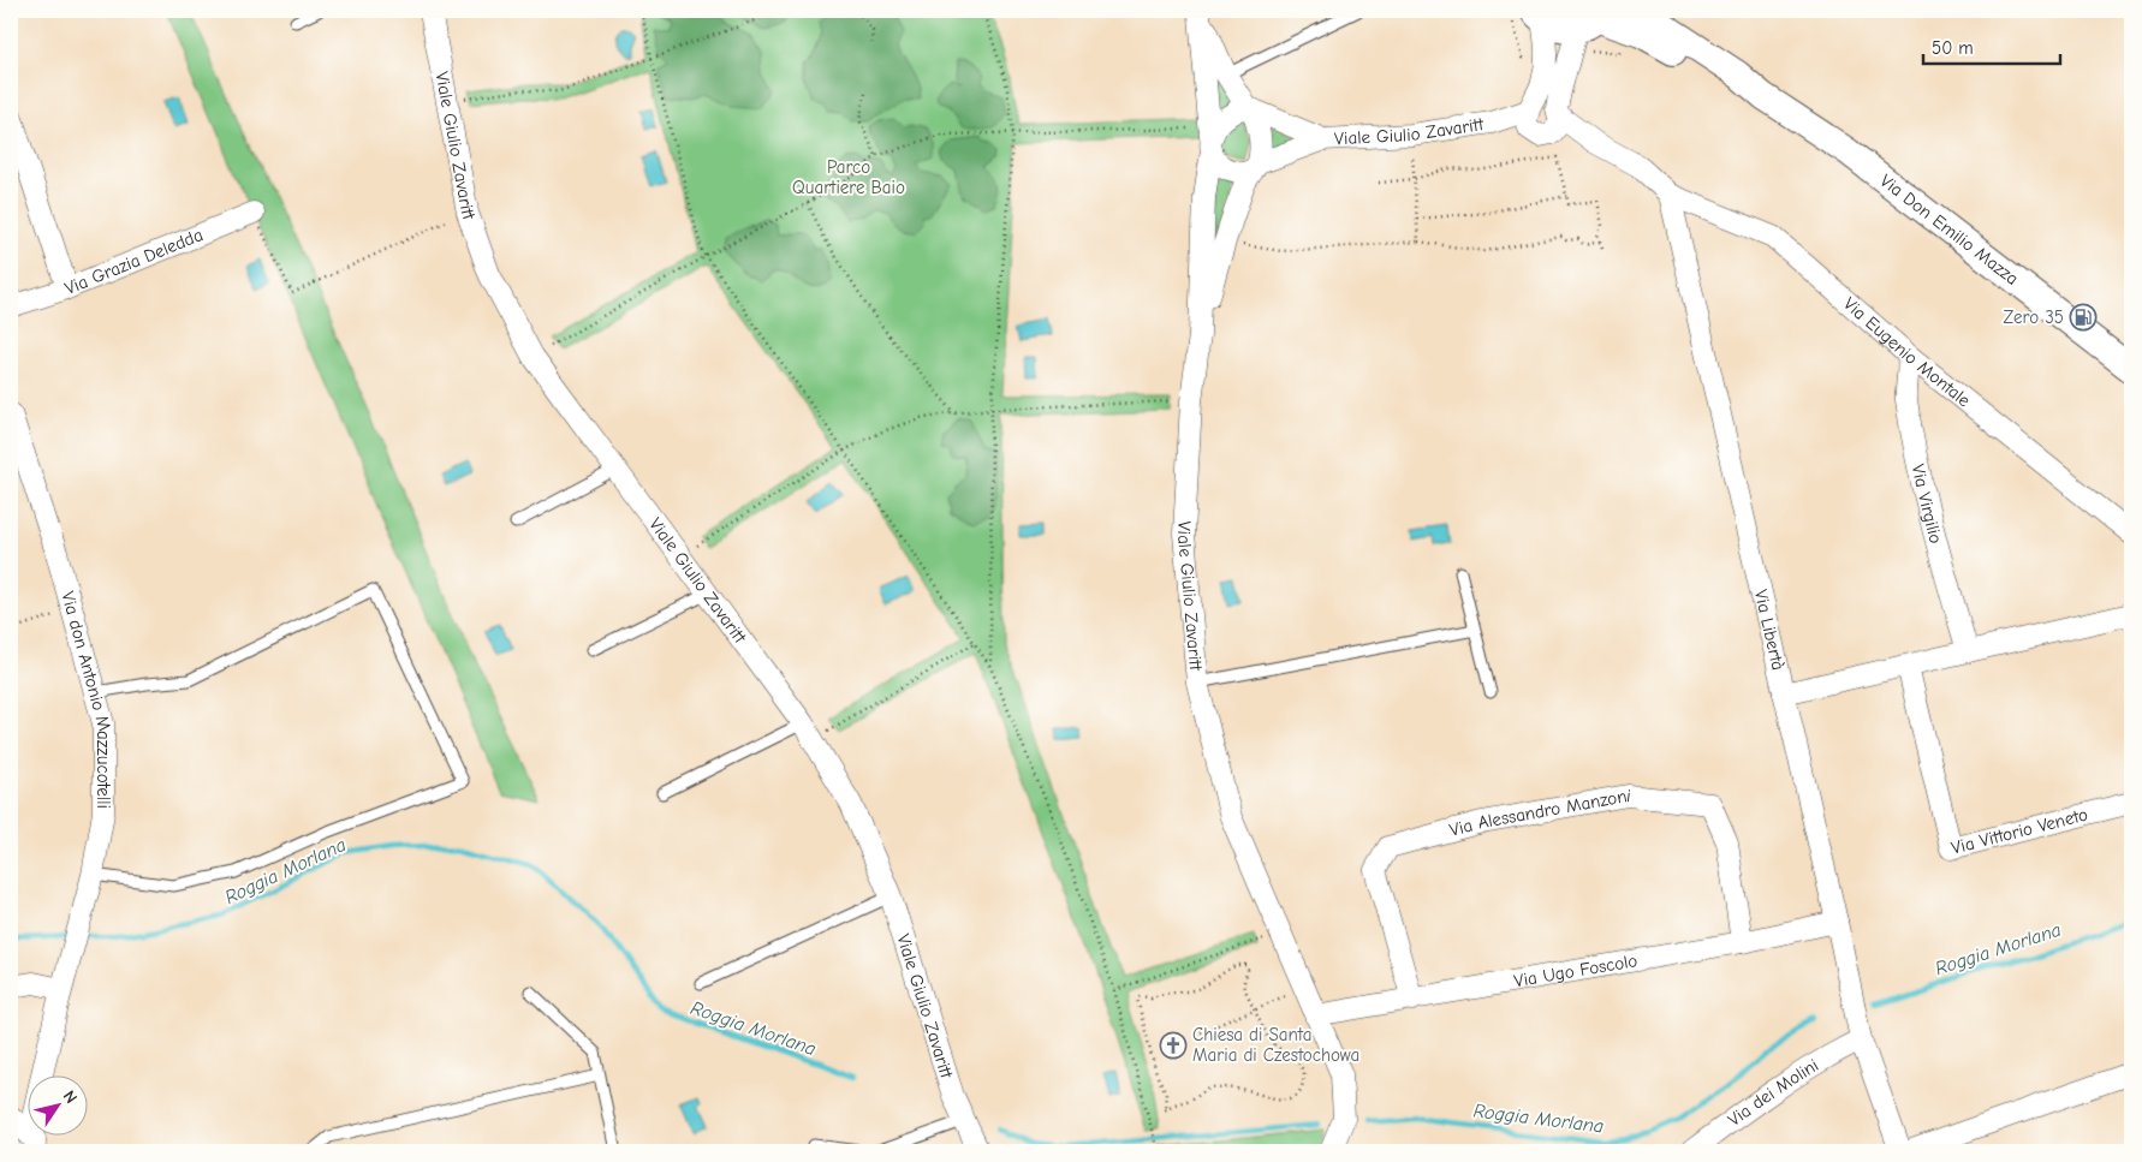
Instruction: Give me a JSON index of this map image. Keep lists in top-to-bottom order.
{
  "streets": {
    "street": [
      "Viale Giulio Zavaritt",
      "Via Don Emilio Mazza",
      "Via Grazia Deledda",
      "Via Eugenio Montale",
      "Via Virgilio",
      "Via Libertà",
      "Via don Antonio Mazzucotelli",
      "Via Alessandro Manzoni",
      "Via Vittorio Veneto",
      "Via Ugo Foscolo",
      "Via dei Molini"
    ]
  },
  "crossings": [
    ["Viale Giulio Zavaritt", "Via Ugo Foscolo"],
    ["Via Eugenio Montale", "Via Virgilio"],
    ["Via Eugenio Montale", "Via Libertà"],
    ["Via Libertà", "Via Ugo Foscolo"],
    ["Via Libertà", "Via dei Molini"],
    ["Via Alessandro Manzoni", "Via Ugo Foscolo"]
  ],
  "water": ["Roggia Morlana"],
  "parks": ["Parco Quartiere Baio"],
  "places": {
    "fuel station": ["Zero 35"],
    "church": ["Chiesa di Santa Maria di Czestochowa"]
  },
  "scale_bar": "50 m",
  "north": "top right"
}
